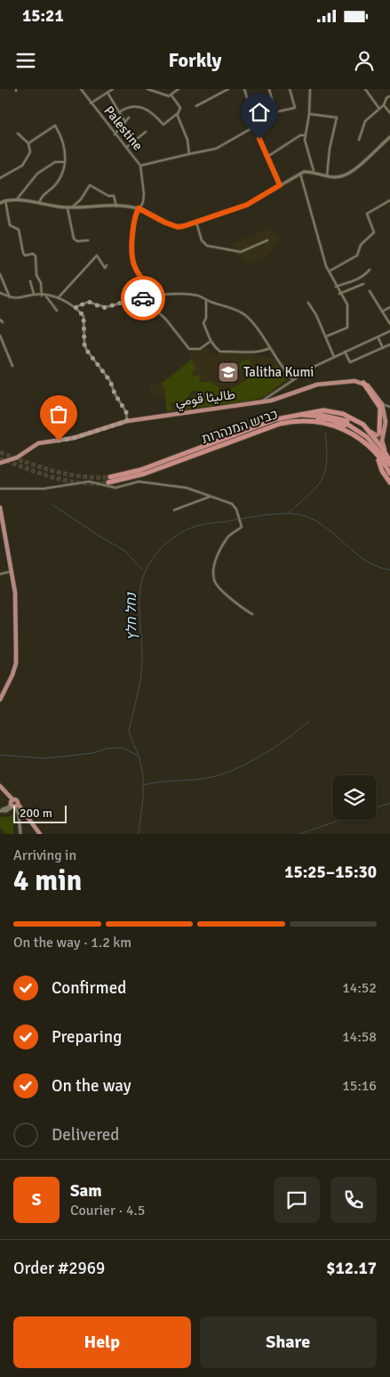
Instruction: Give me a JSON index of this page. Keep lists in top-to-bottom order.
{
  "streets": {
    "highway": ["כביש המנהרות"],
    "main road": ["طاليثا قومي"],
    "street": ["Palestine"]
  },
  "water": ["נחל חלץ"],
  "places": {
    "school or university": ["Talitha Kumi"]
  },
  "scale_bar": "200 m",
  "page": {
    "status": "15:21",
    "header": "Forkly",
    "scale": "200 m",
    "heading": ["4 min", "Arriving in", "15:25–15:30"],
    "panel": [
      "Sam",
      "Courier · 4.5",
      "Order #2969",
      "$12.17"
    ],
    "bar": "On the way · 1.2 km",
    "list": [
      ["Confirmed", "14:52"],
      ["Preparing", "14:58"],
      ["On the way", "15:16"],
      "Delivered"
    ],
    "round": "S",
    "buttons": ["Help", "Share"]
  }
}
